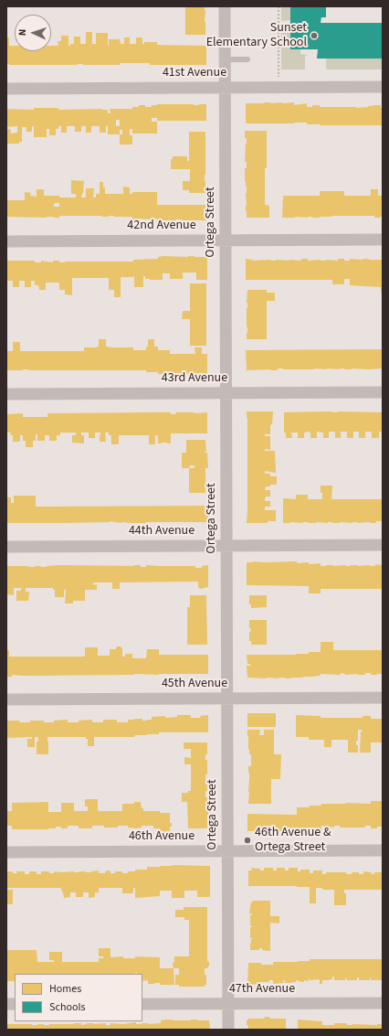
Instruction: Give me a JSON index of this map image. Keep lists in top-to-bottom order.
{
  "streets": {
    "street": [
      "41st Avenue",
      "Ortega Street",
      "42nd Avenue",
      "43rd Avenue",
      "44th Avenue",
      "45th Avenue",
      "46th Avenue",
      "47th Avenue"
    ]
  },
  "crossings": [
    ["41st Avenue", "Ortega Street"],
    ["Ortega Street", "42nd Avenue"],
    ["Ortega Street", "43rd Avenue"],
    ["Ortega Street", "44th Avenue"],
    ["Ortega Street", "45th Avenue"],
    ["Ortega Street", "46th Avenue"],
    ["Ortega Street", "47th Avenue"]
  ],
  "places": ["Sunset Elementary School", "46th Avenue & Ortega Street"],
  "legend": ["Homes", "Schools"],
  "north": "left"
}
